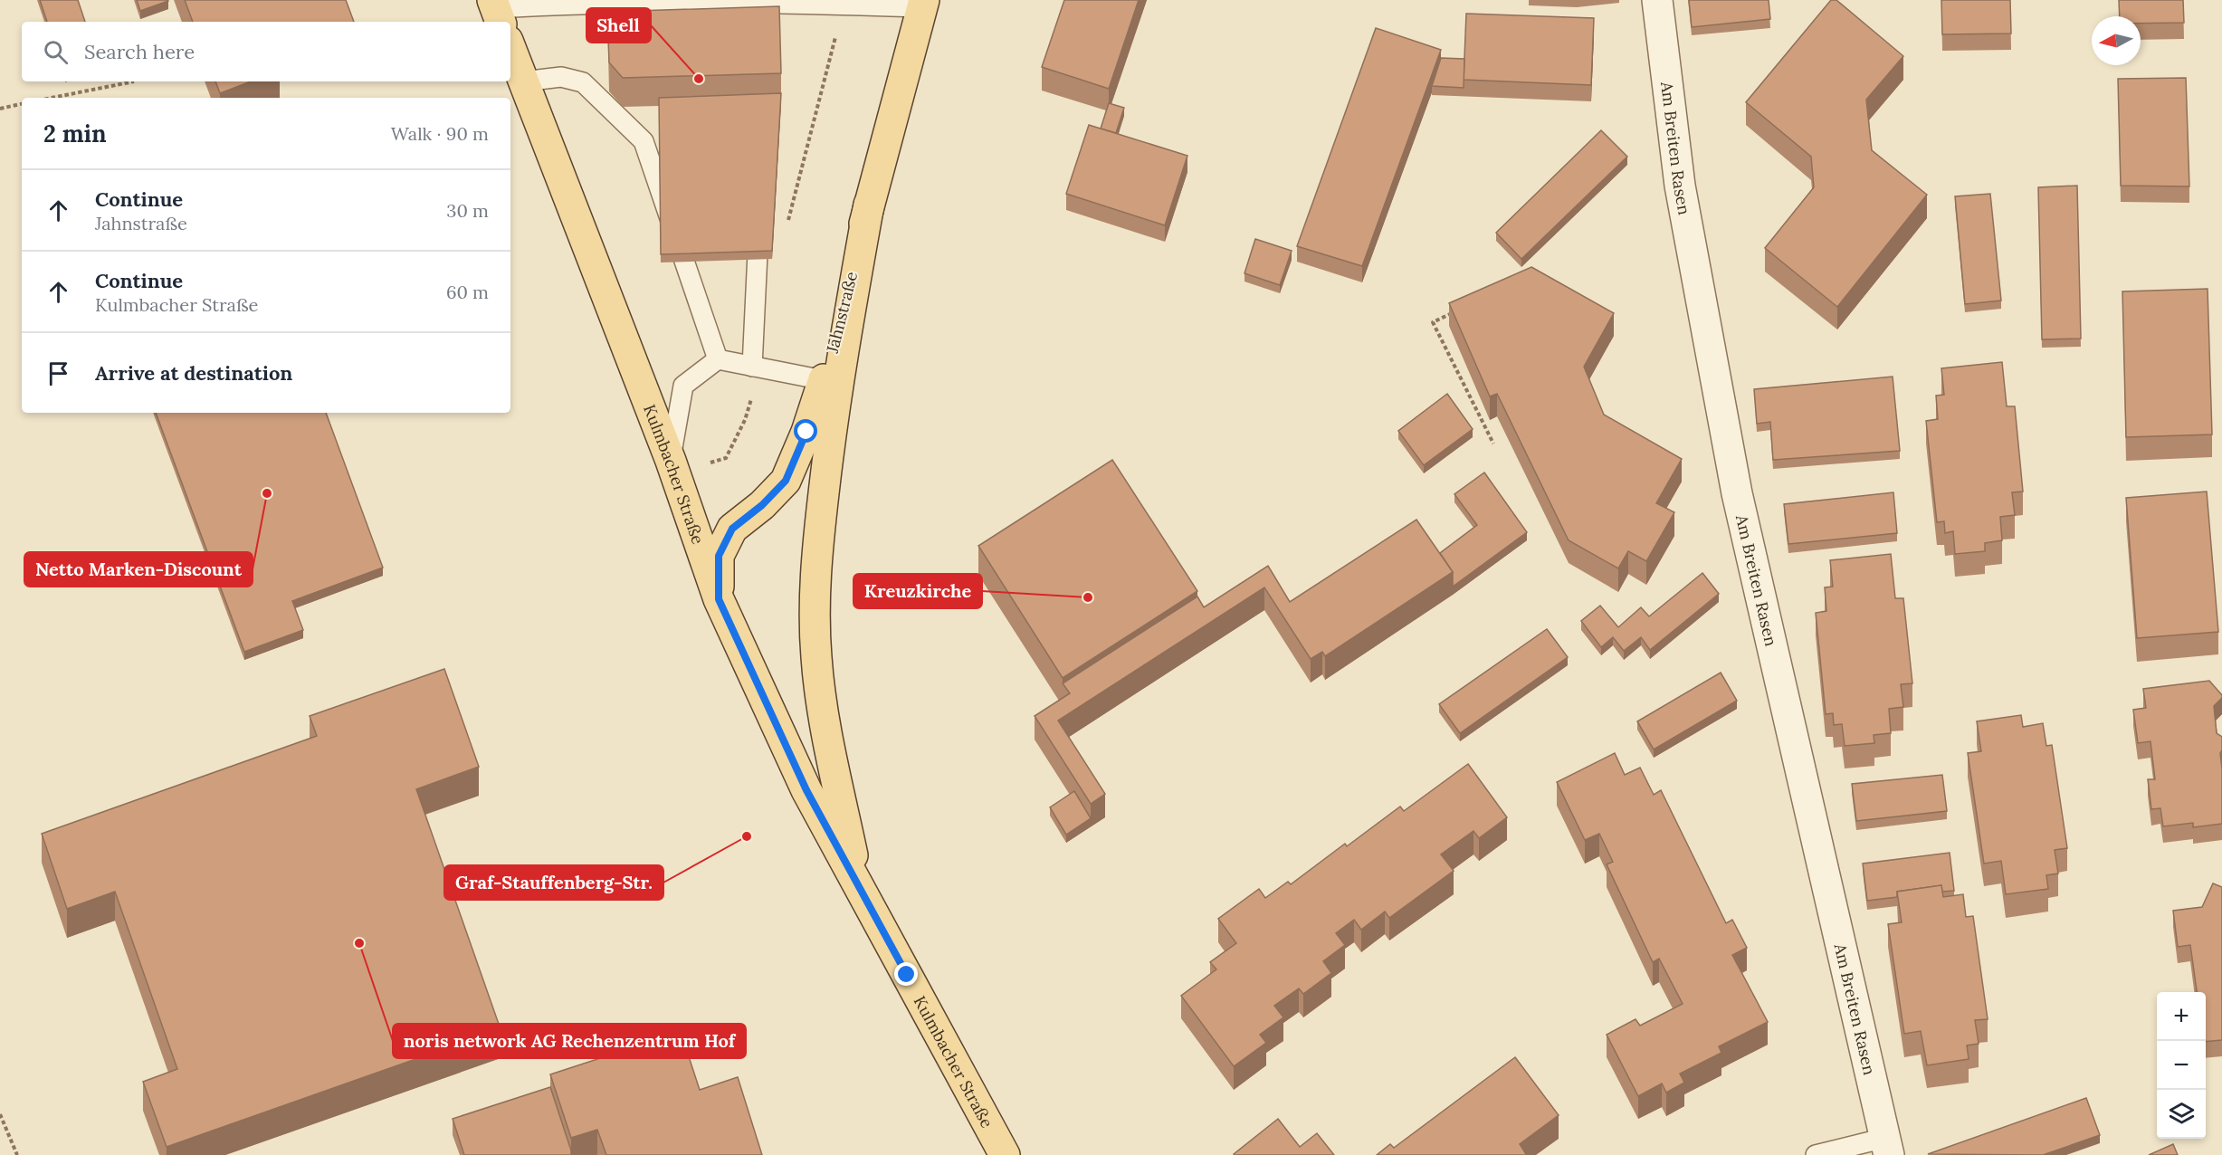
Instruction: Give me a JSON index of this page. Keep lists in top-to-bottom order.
{
  "streets": {
    "main road": ["Jahnstraße", "Kulmbacher Straße"],
    "street": ["Am Breiten Rasen"]
  },
  "crossings": [
    ["Jahnstraße", "Kulmbacher Straße"]
  ],
  "places": [
    "Shell",
    "Netto Marken-Discount",
    "Kreuzkirche",
    "Graf-Stauffenberg-Str.",
    "noris network AG Rechenzentrum Hof"
  ],
  "north": "left",
  "page": {
    "search": "Search here",
    "heading": ["2 min", "Walk · 90 m"],
    "list": [
      ["Continue", "Jahnstraße", "30 m"],
      ["Continue", "Kulmbacher Straße", "60 m"],
      "Arrive at destination"
    ],
    "map_buttons": ["+", "−"]
  }
}
